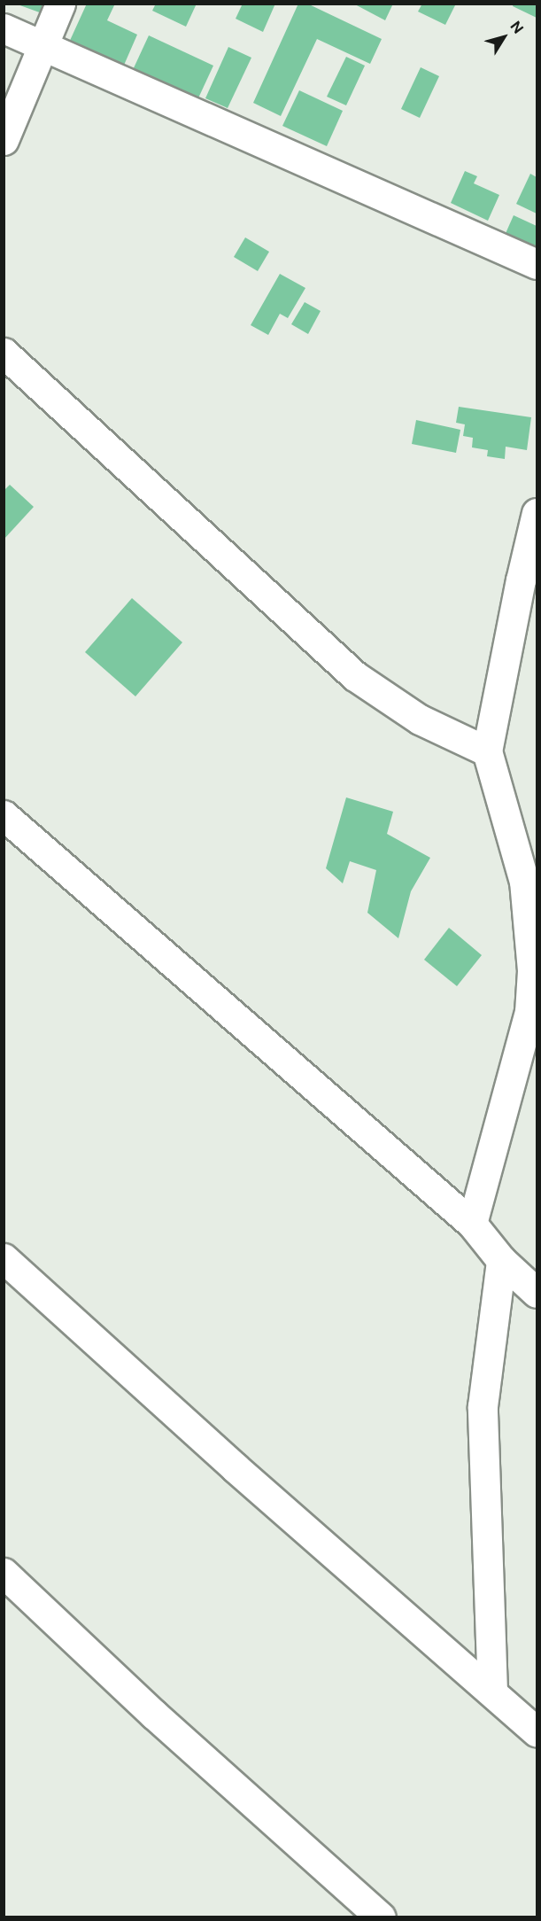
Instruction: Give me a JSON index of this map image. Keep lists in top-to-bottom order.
{
  "north": "top right"
}
